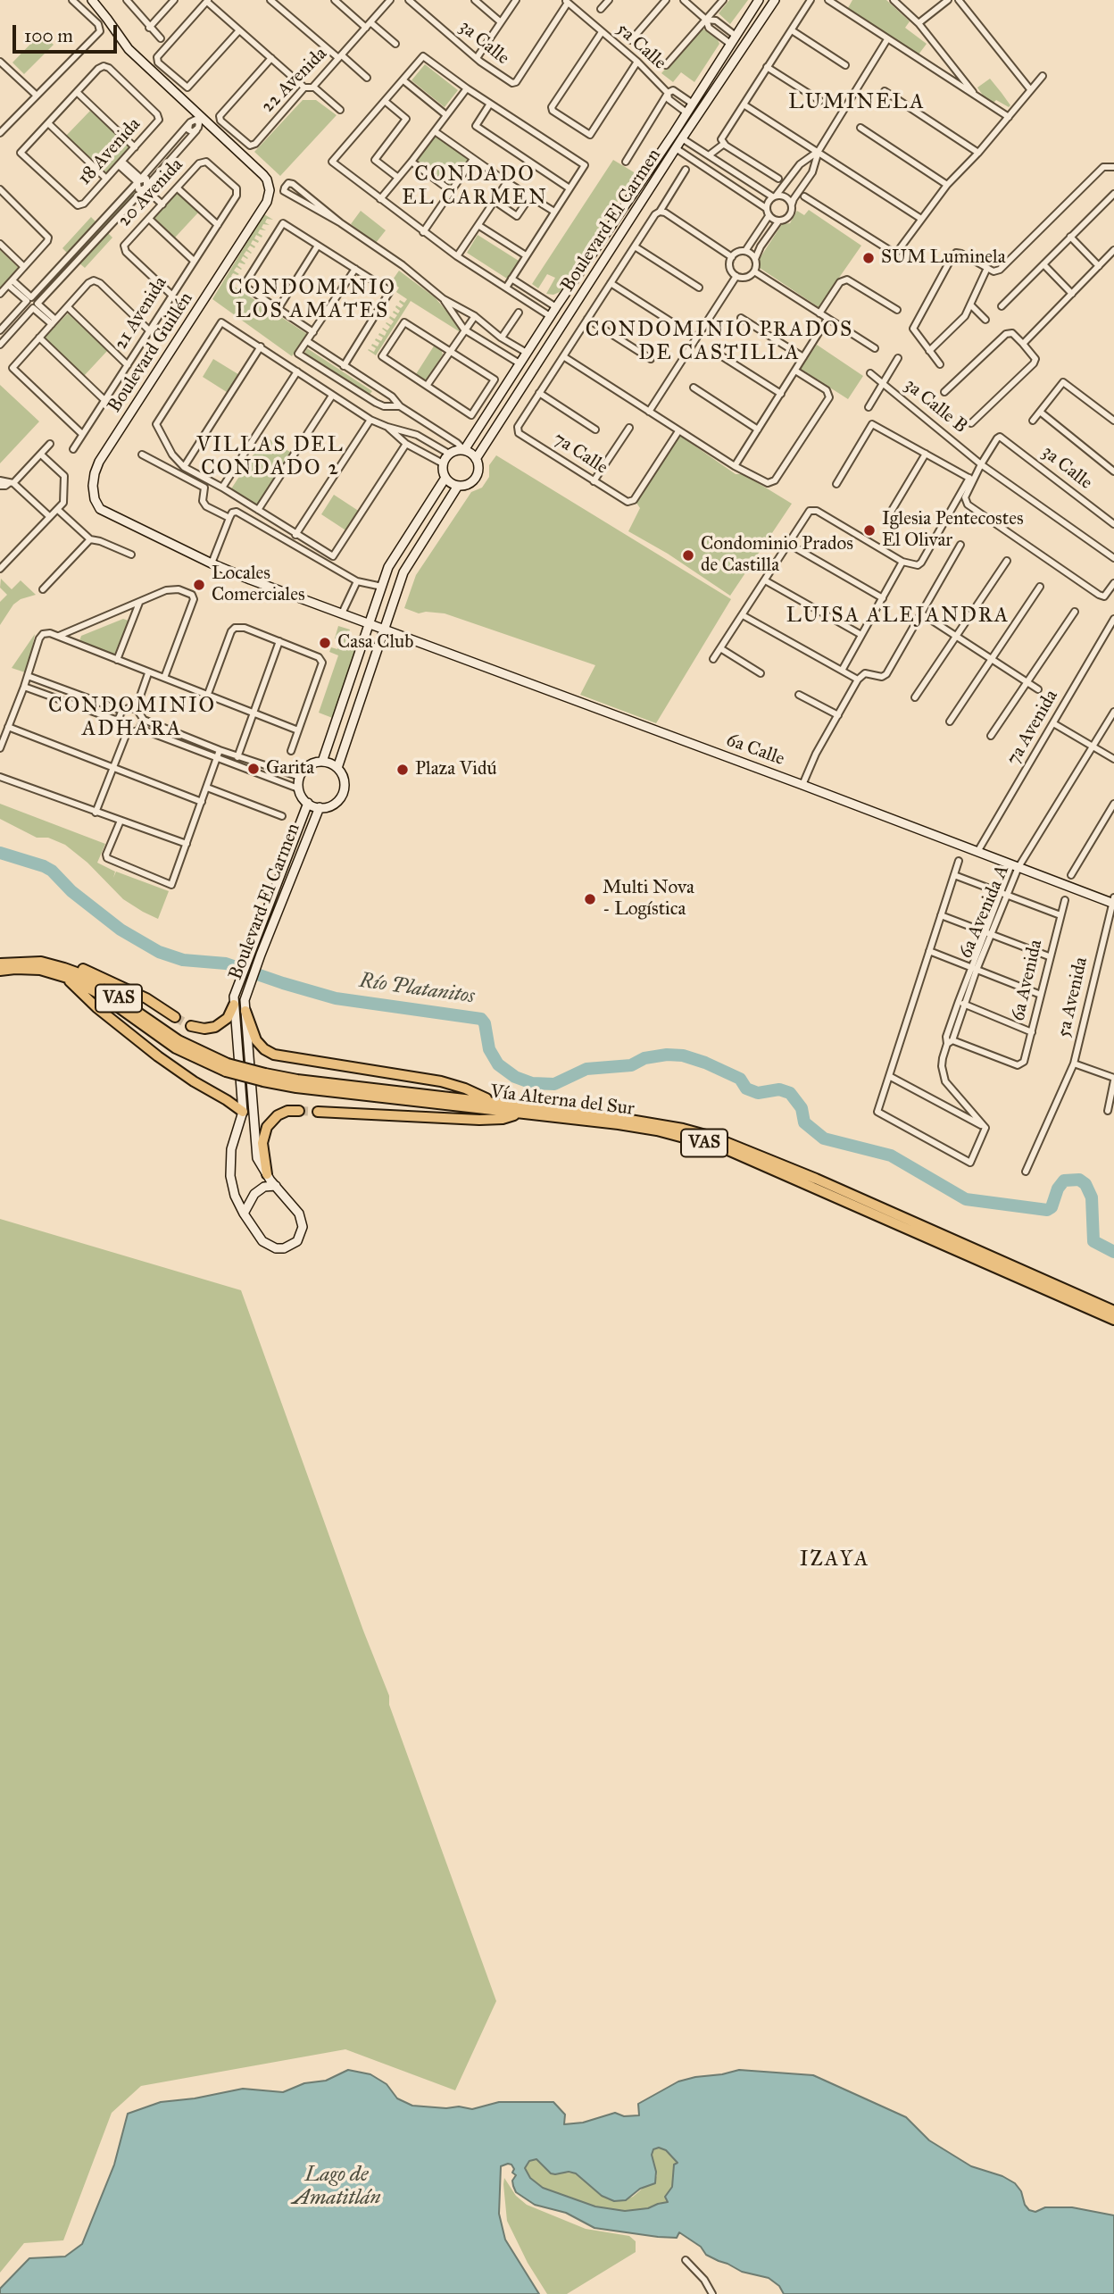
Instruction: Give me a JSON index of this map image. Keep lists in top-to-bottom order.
{
  "streets": {
    "highway": ["VAS", "Vía Alterna del Sur"],
    "main road": ["Boulevard El Carmen", "Boulevard Guillén", "6a Calle"],
    "street": [
      "3a Calle",
      "5a Calle",
      "22 Avenida",
      "18 Avenida",
      "20 Avenida",
      "21 Avenida",
      "3a Calle B",
      "7a Calle",
      "7a Avenida",
      "6a Avenida A",
      "6a Avenida",
      "5a Avenida"
    ]
  },
  "crossings": [
    ["3a Calle", "5a Calle"],
    ["3a Calle", "3a Calle B"],
    ["5a Calle", "Boulevard El Carmen"],
    ["20 Avenida", "21 Avenida"],
    ["Boulevard El Carmen", "6a Calle"],
    ["Boulevard Guillén", "6a Calle"],
    ["7a Avenida", "6a Calle"],
    ["6a Calle", "6a Avenida A"],
    ["6a Calle", "5a Avenida"],
    ["6a Avenida A", "6a Avenida"]
  ],
  "districts": [
    "LUMINELA",
    "CONDADO EL CARMEN",
    "CONDOMINIO LOS AMATES",
    "CONDOMINIO PRADOS DE CASTILLA",
    "VILLAS DEL CONDADO 2",
    "LUISA ALEJANDRA",
    "CONDOMINIO ADHARA",
    "IZAYA"
  ],
  "water": ["Río Platanitos", "Lago de Amatitlán"],
  "places": [
    "SUM Luminela",
    "Iglesia Pentecostes El Olivar",
    "Condominio Prados de Castilla",
    "Locales Comerciales",
    "Casa Club",
    "Garita",
    "Plaza Vidú",
    "Multi Nova - Logística"
  ],
  "scale_bar": "100 m"
}
